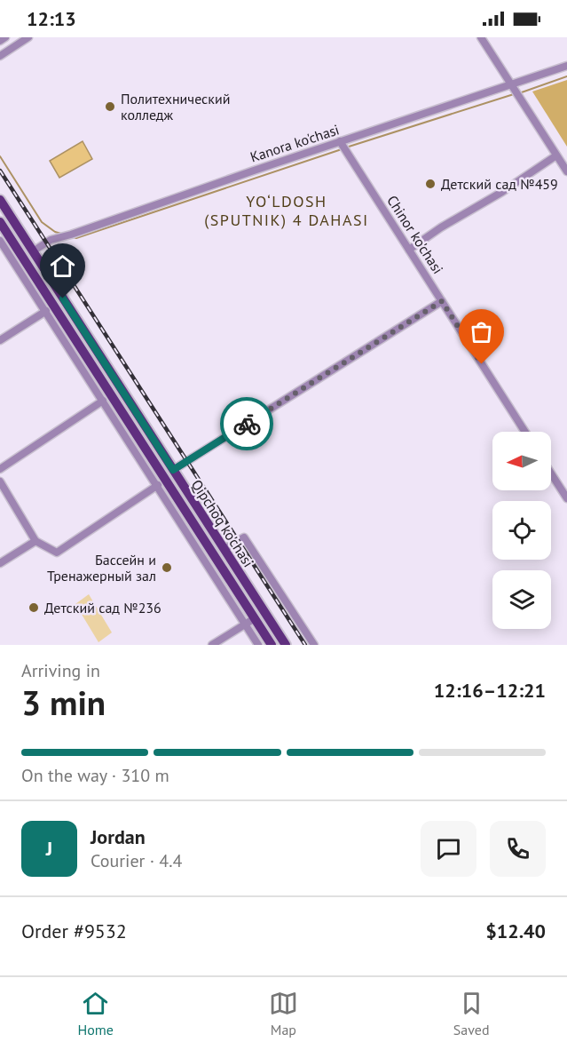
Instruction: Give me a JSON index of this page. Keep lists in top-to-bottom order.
{
  "streets": {
    "main road": ["Qipchoq ko'chasi"],
    "street": ["Kanora ko'chasi", "Chinor ko'chasi"]
  },
  "crossings": [
    ["Kanora ko'chasi", "Chinor ko'chasi"],
    ["Kanora ko'chasi", "Qipchoq ko'chasi"]
  ],
  "districts": ["YO‘LDOSH (SPUTNIK) 4 DAHASI"],
  "places": [
    "Политехнический колледж",
    "Детский сад №459",
    "Бассейн и Тренажерный зал",
    "Детский сад №236"
  ],
  "north": "left",
  "page": {
    "status": "12:13",
    "heading": ["3 min", "Arriving in", "12:16–12:21"],
    "panel": [
      "Jordan",
      "Courier · 4.4",
      "Order #9532",
      "$12.40"
    ],
    "bar": "On the way · 310 m",
    "round": "J",
    "tabs": ["Home", "Map", "Saved"]
  }
}
